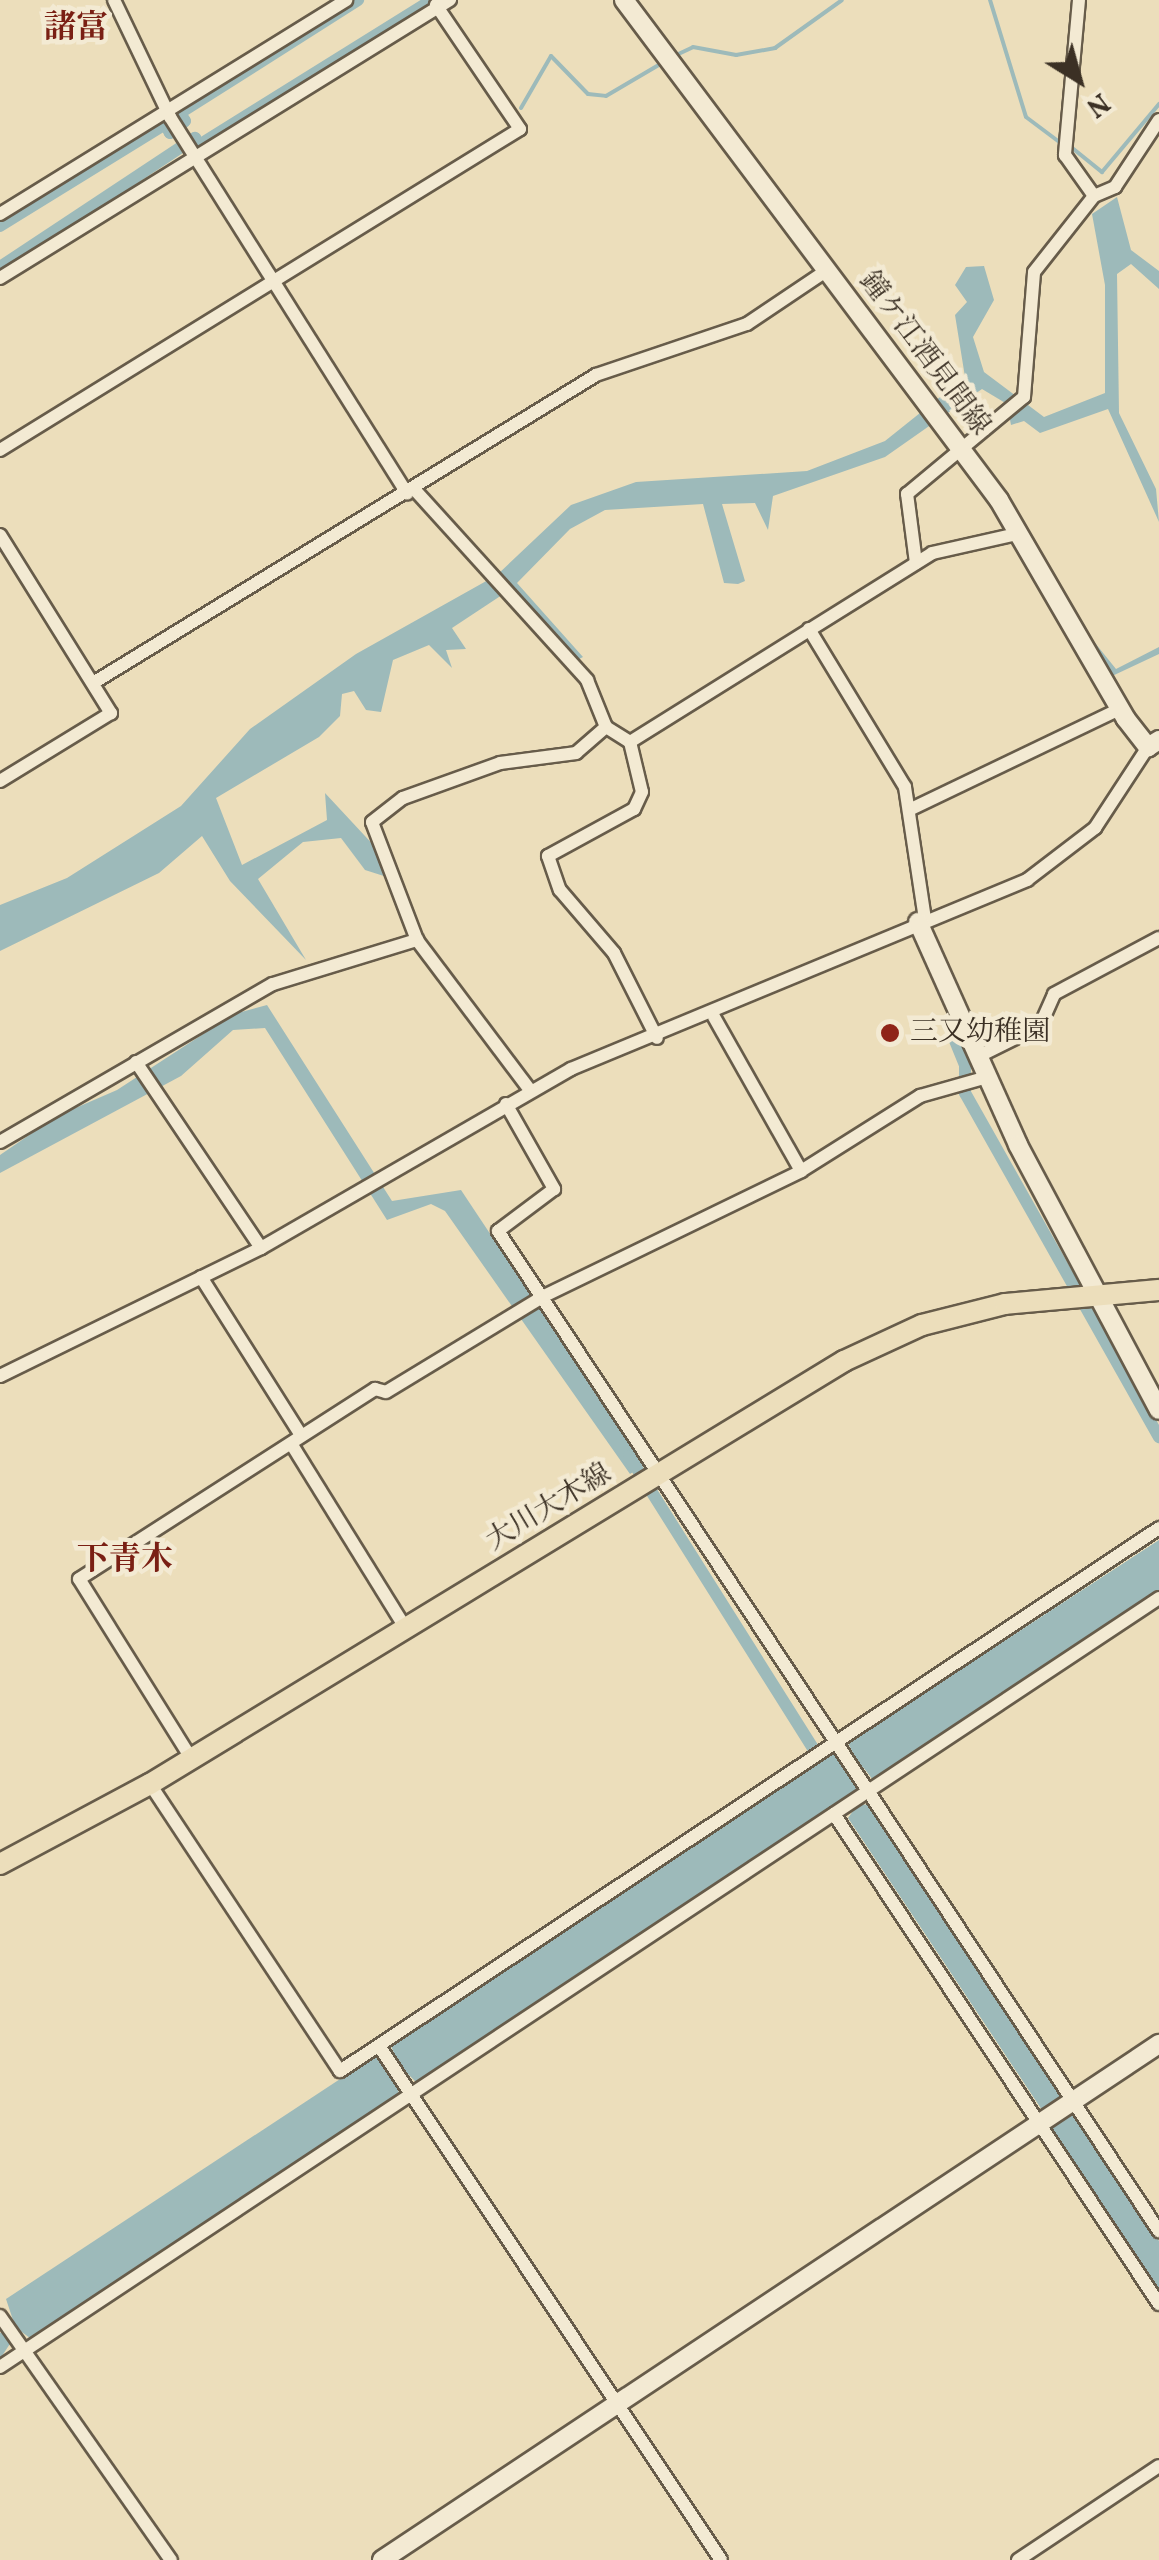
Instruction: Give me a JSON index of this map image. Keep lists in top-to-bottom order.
{
  "streets": {
    "main road": ["大川大木線"],
    "street": ["鐘ケ江酒見間線"]
  },
  "districts": ["諸富", "下青木"],
  "places": ["三又幼稚園"],
  "north": "bottom right"
}
